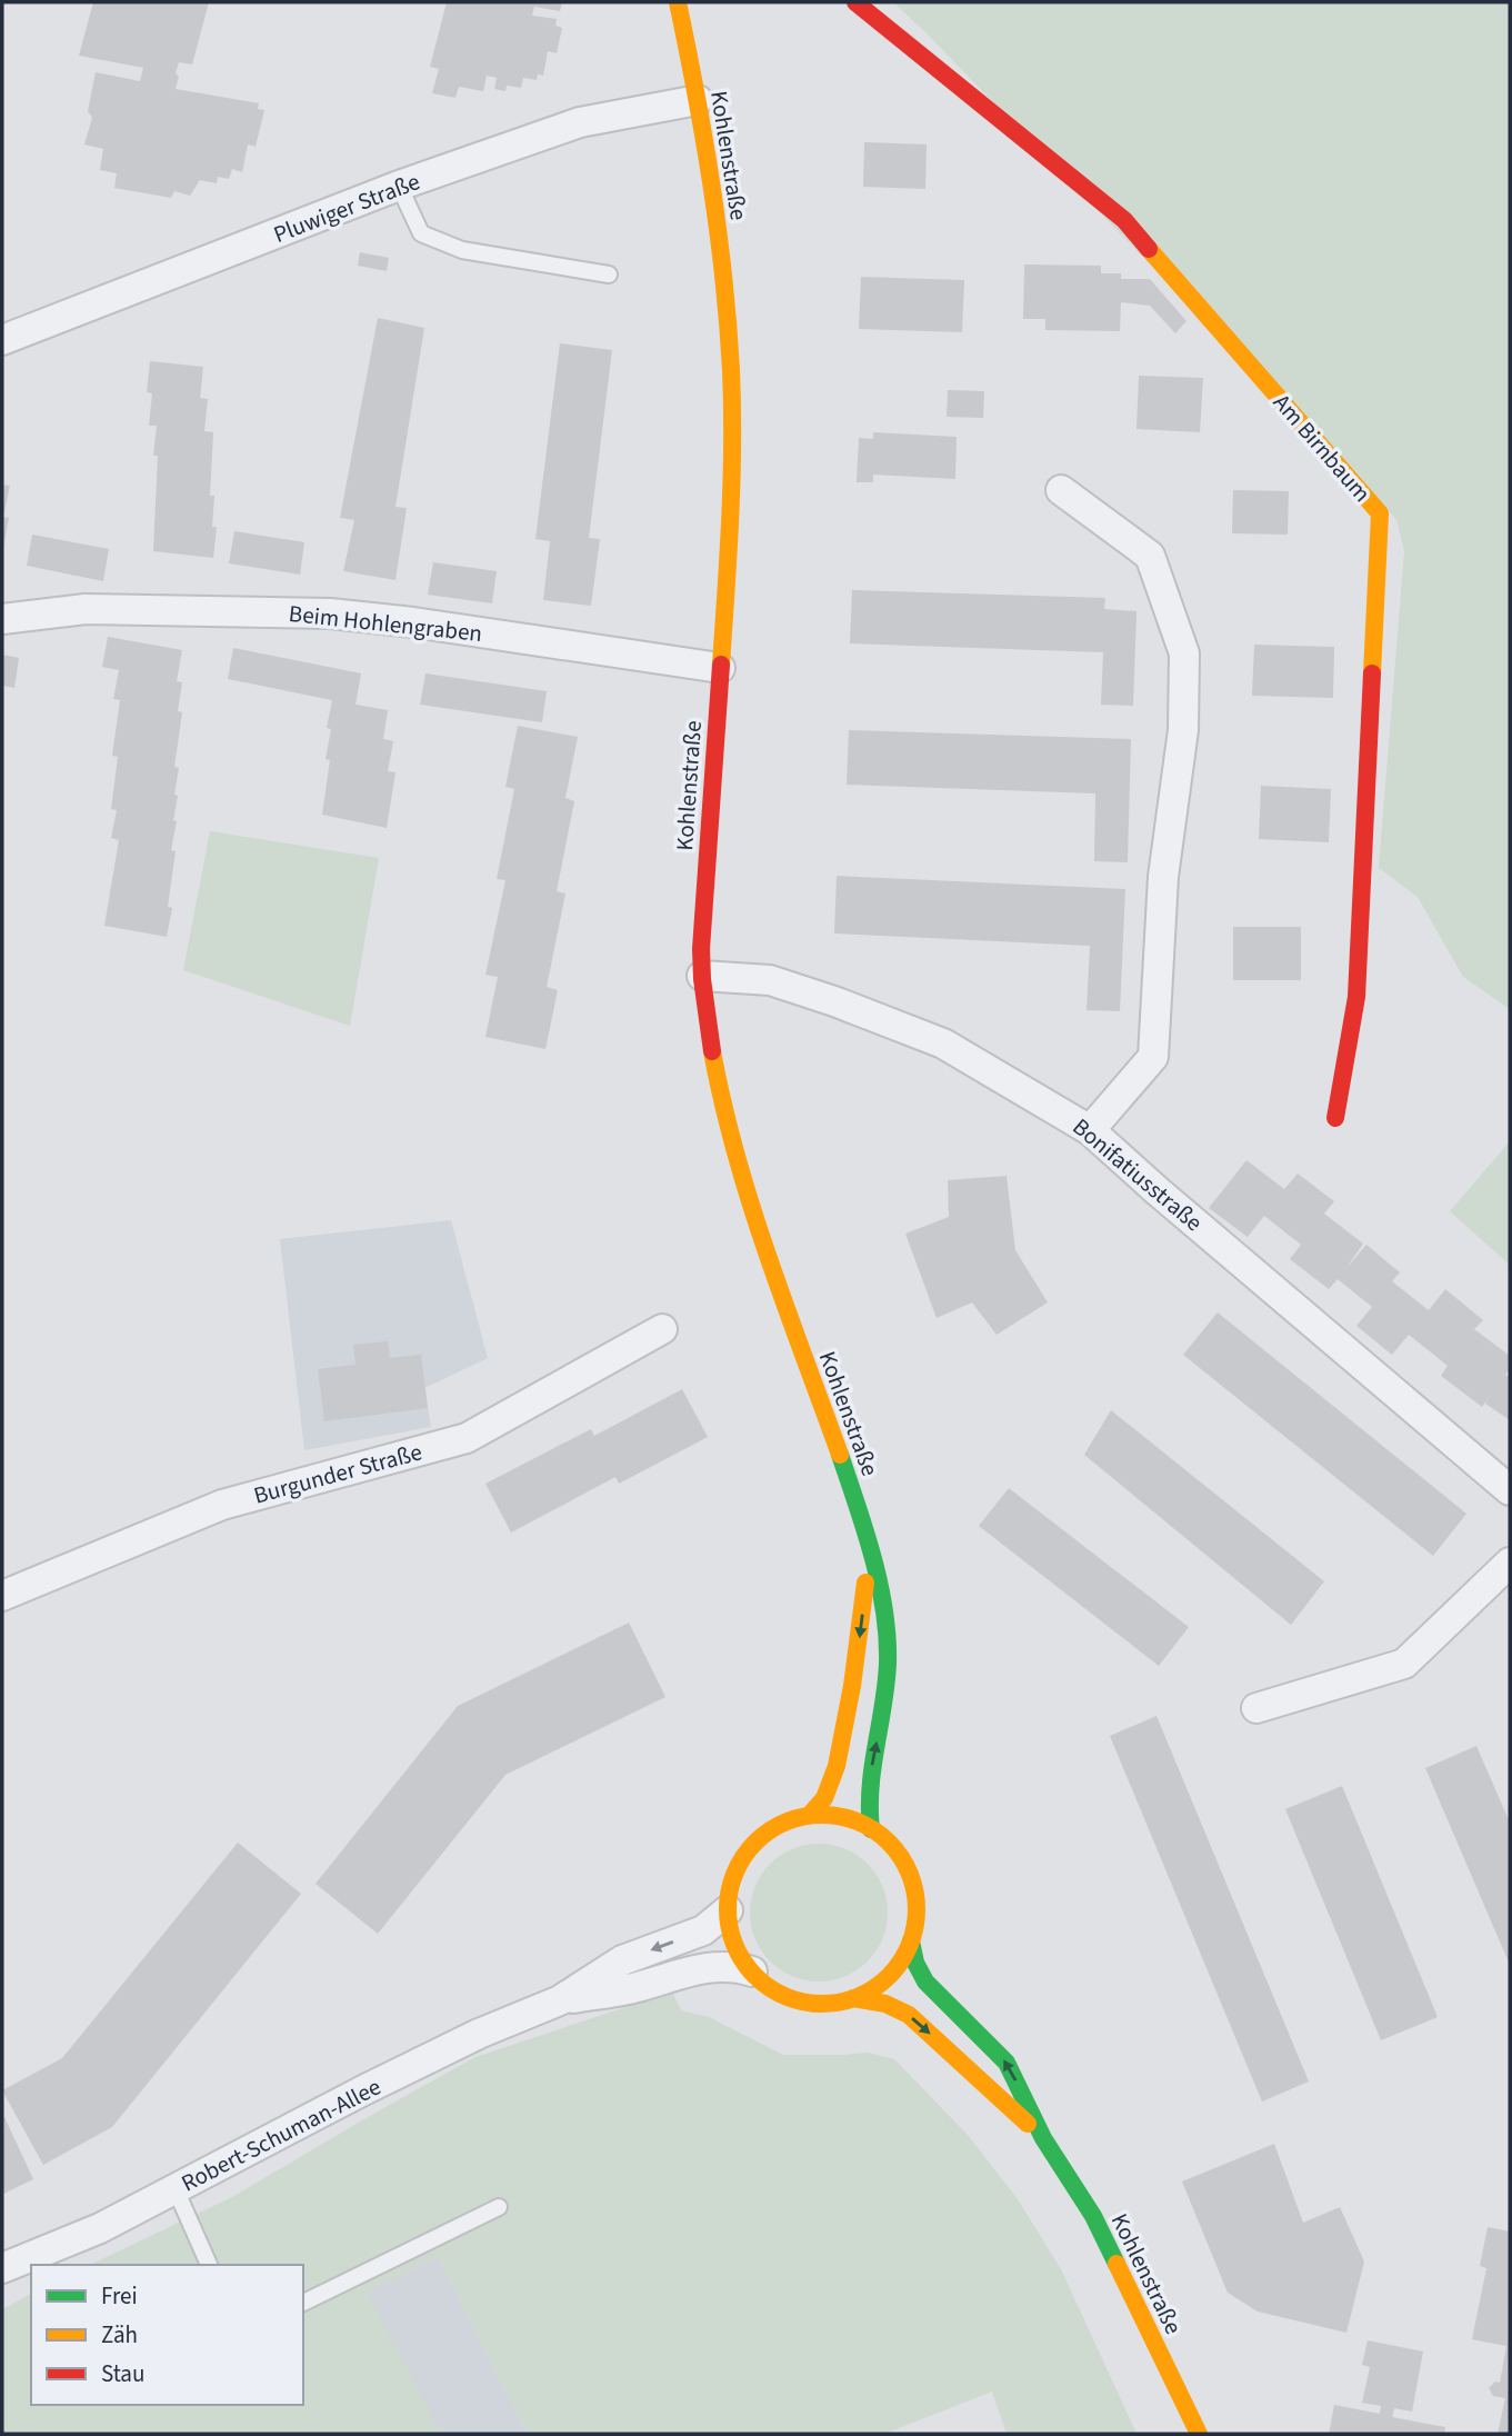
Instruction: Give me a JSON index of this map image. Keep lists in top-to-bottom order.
{
  "streets": {
    "main road": ["Kohlenstraße", "Am Birnbaum"],
    "street": [
      "Pluwiger Straße",
      "Beim Hohlengraben",
      "Bonifatiusstraße",
      "Burgunder Straße",
      "Robert-Schuman-Allee"
    ]
  },
  "crossings": [
    ["Kohlenstraße", "Pluwiger Straße"],
    ["Kohlenstraße", "Beim Hohlengraben"],
    ["Kohlenstraße", "Bonifatiusstraße"],
    ["Kohlenstraße", "Robert-Schuman-Allee"]
  ],
  "legend": ["Frei", "Zäh", "Stau"]
}
